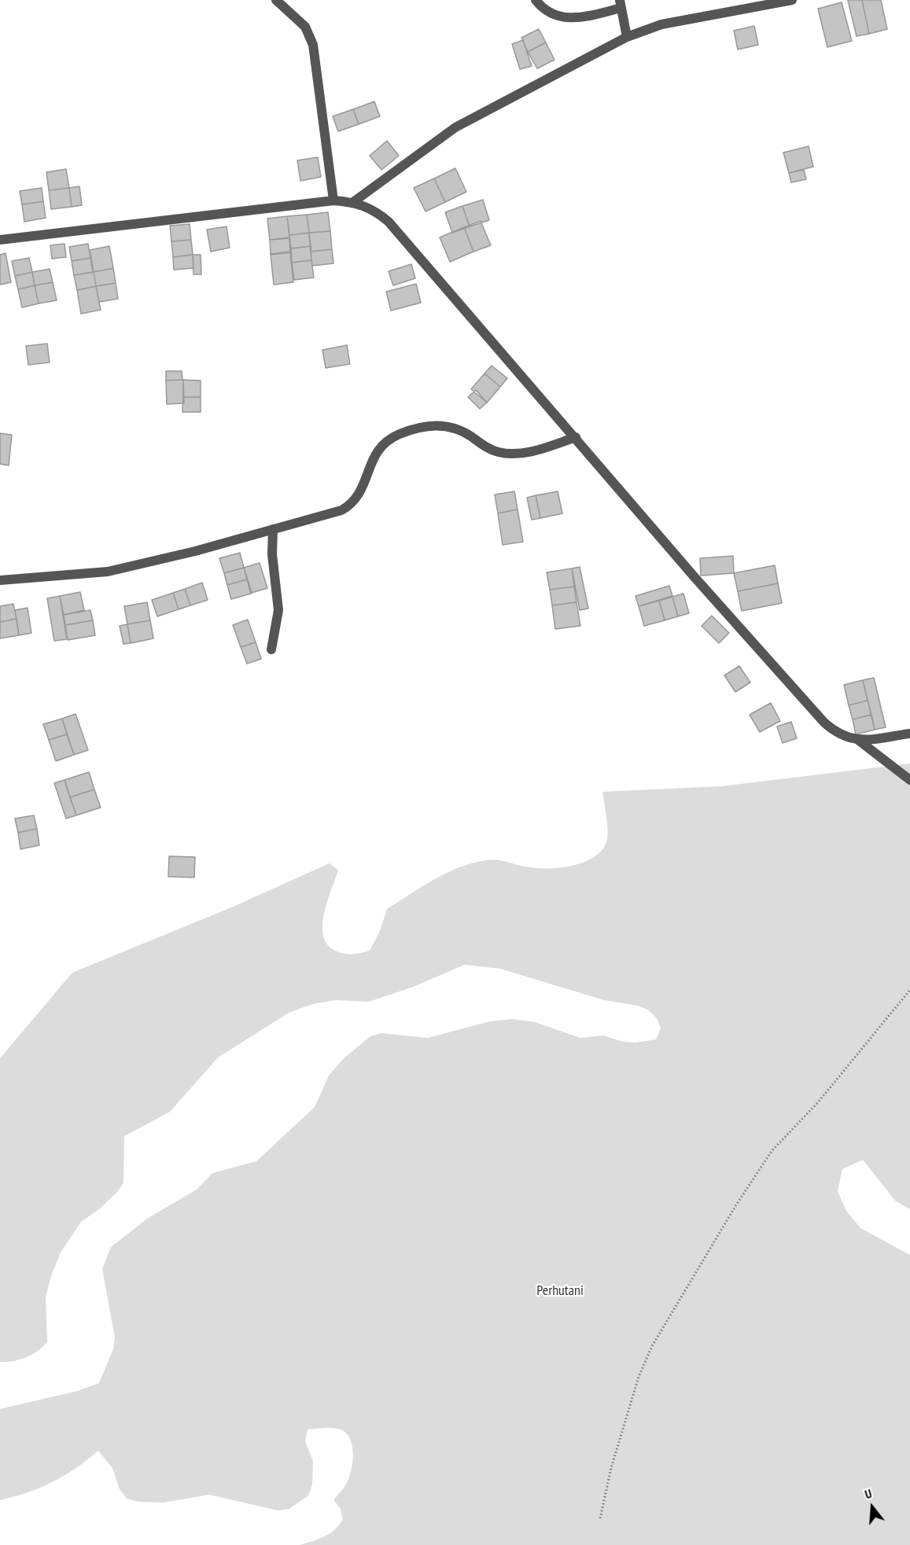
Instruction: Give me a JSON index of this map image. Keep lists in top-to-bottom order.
{
  "parks": ["Perhutani"],
  "north": "top"
}
